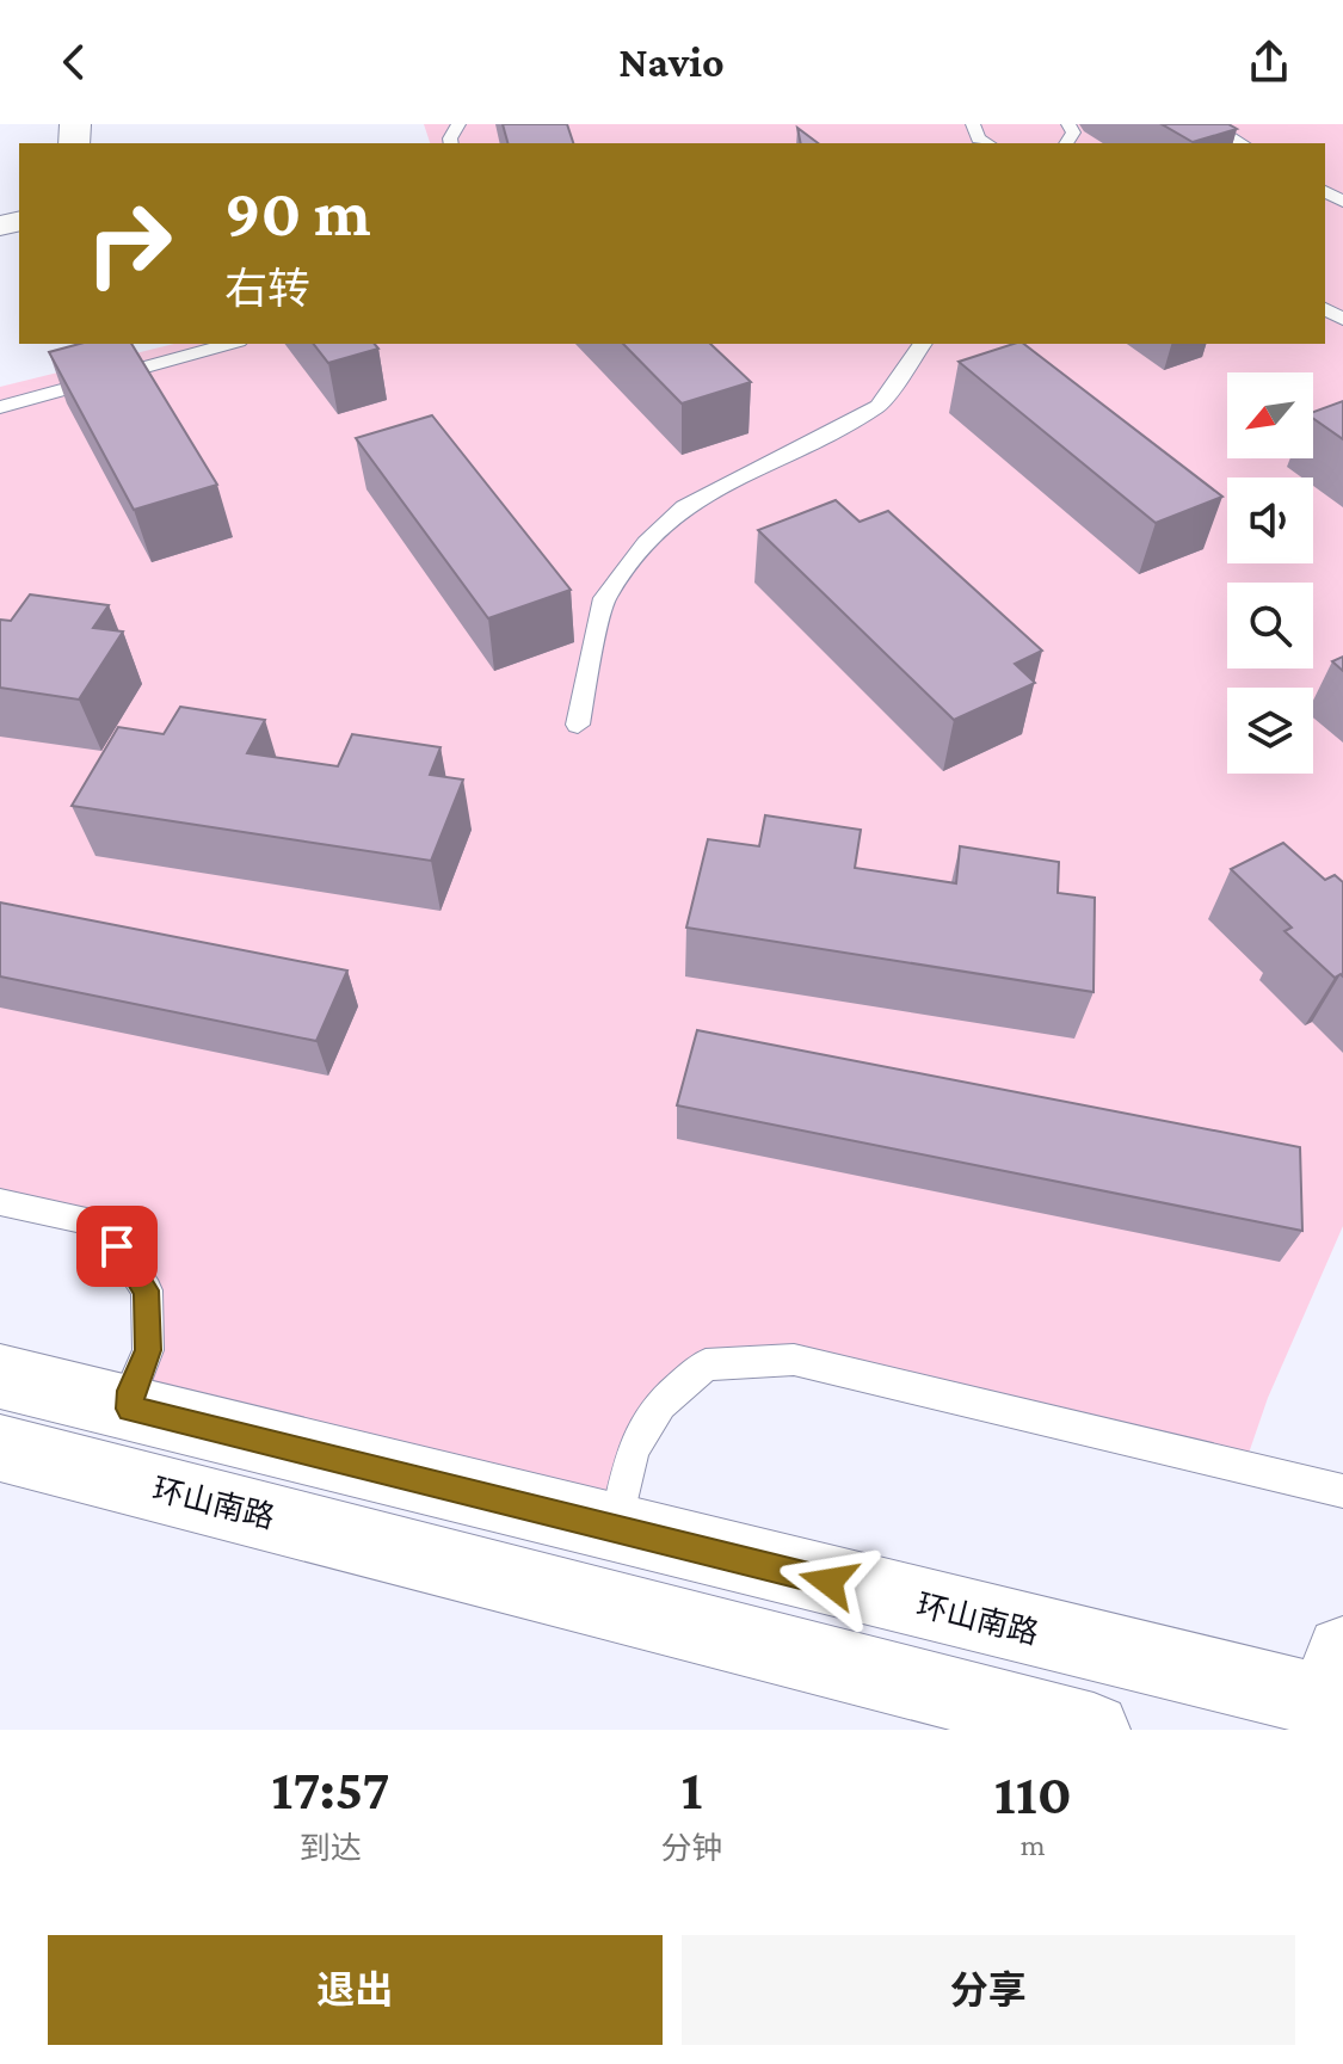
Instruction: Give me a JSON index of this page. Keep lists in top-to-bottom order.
{
  "streets": {
    "main road": ["环山南路"]
  },
  "north": "bottom left",
  "page": {
    "header": "Navio",
    "turn": ["90 m", "右转"],
    "eta": [
      "17:57",
      "到达",
      "1",
      "分钟",
      "110",
      "m"
    ],
    "buttons": ["退出", "分享"]
  }
}
